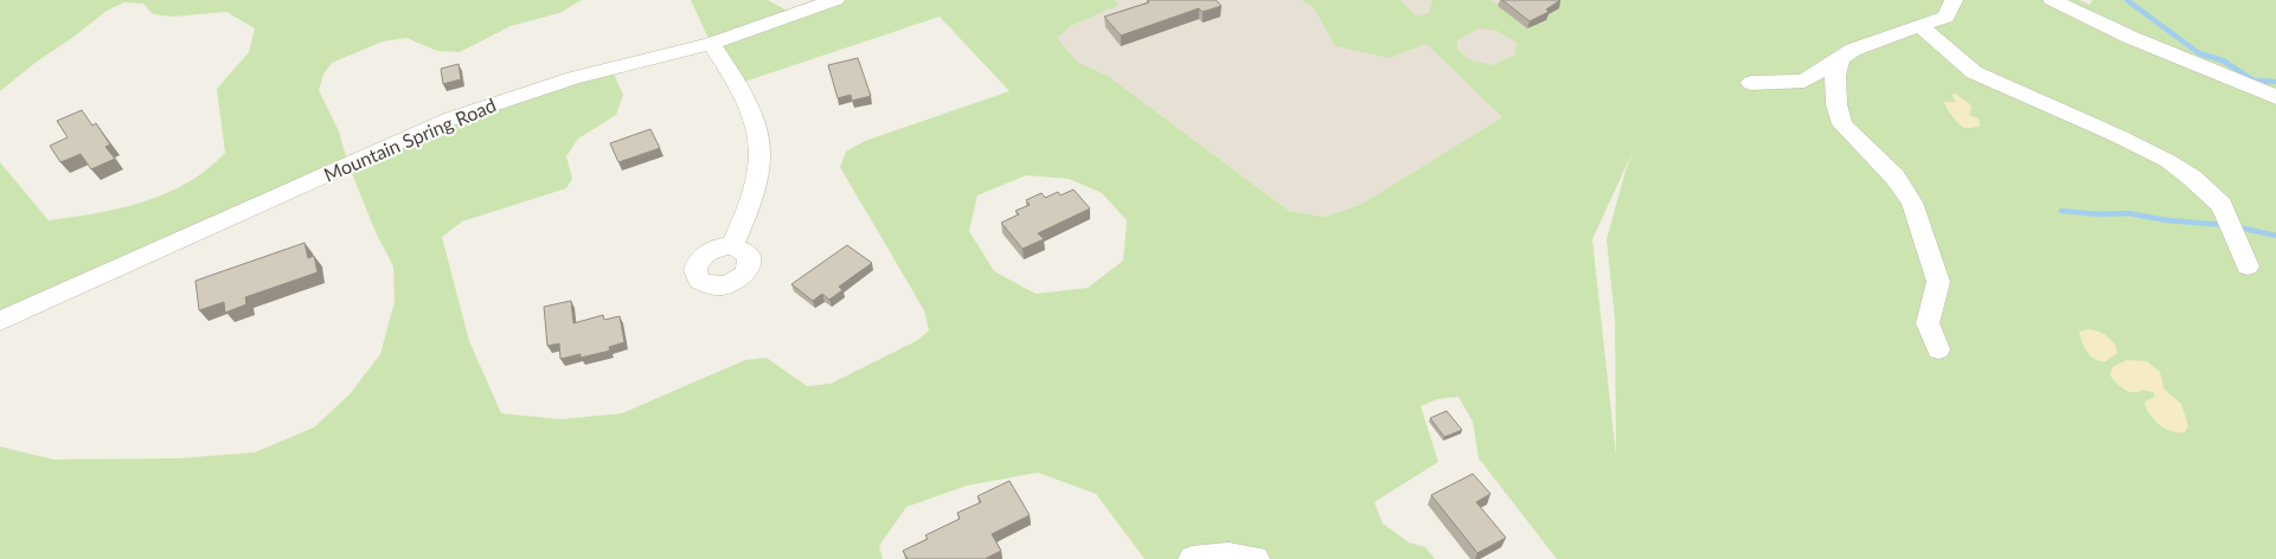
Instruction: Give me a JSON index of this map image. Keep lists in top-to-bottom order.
{
  "streets": {
    "street": ["Mountain Spring Road"]
  }
}
